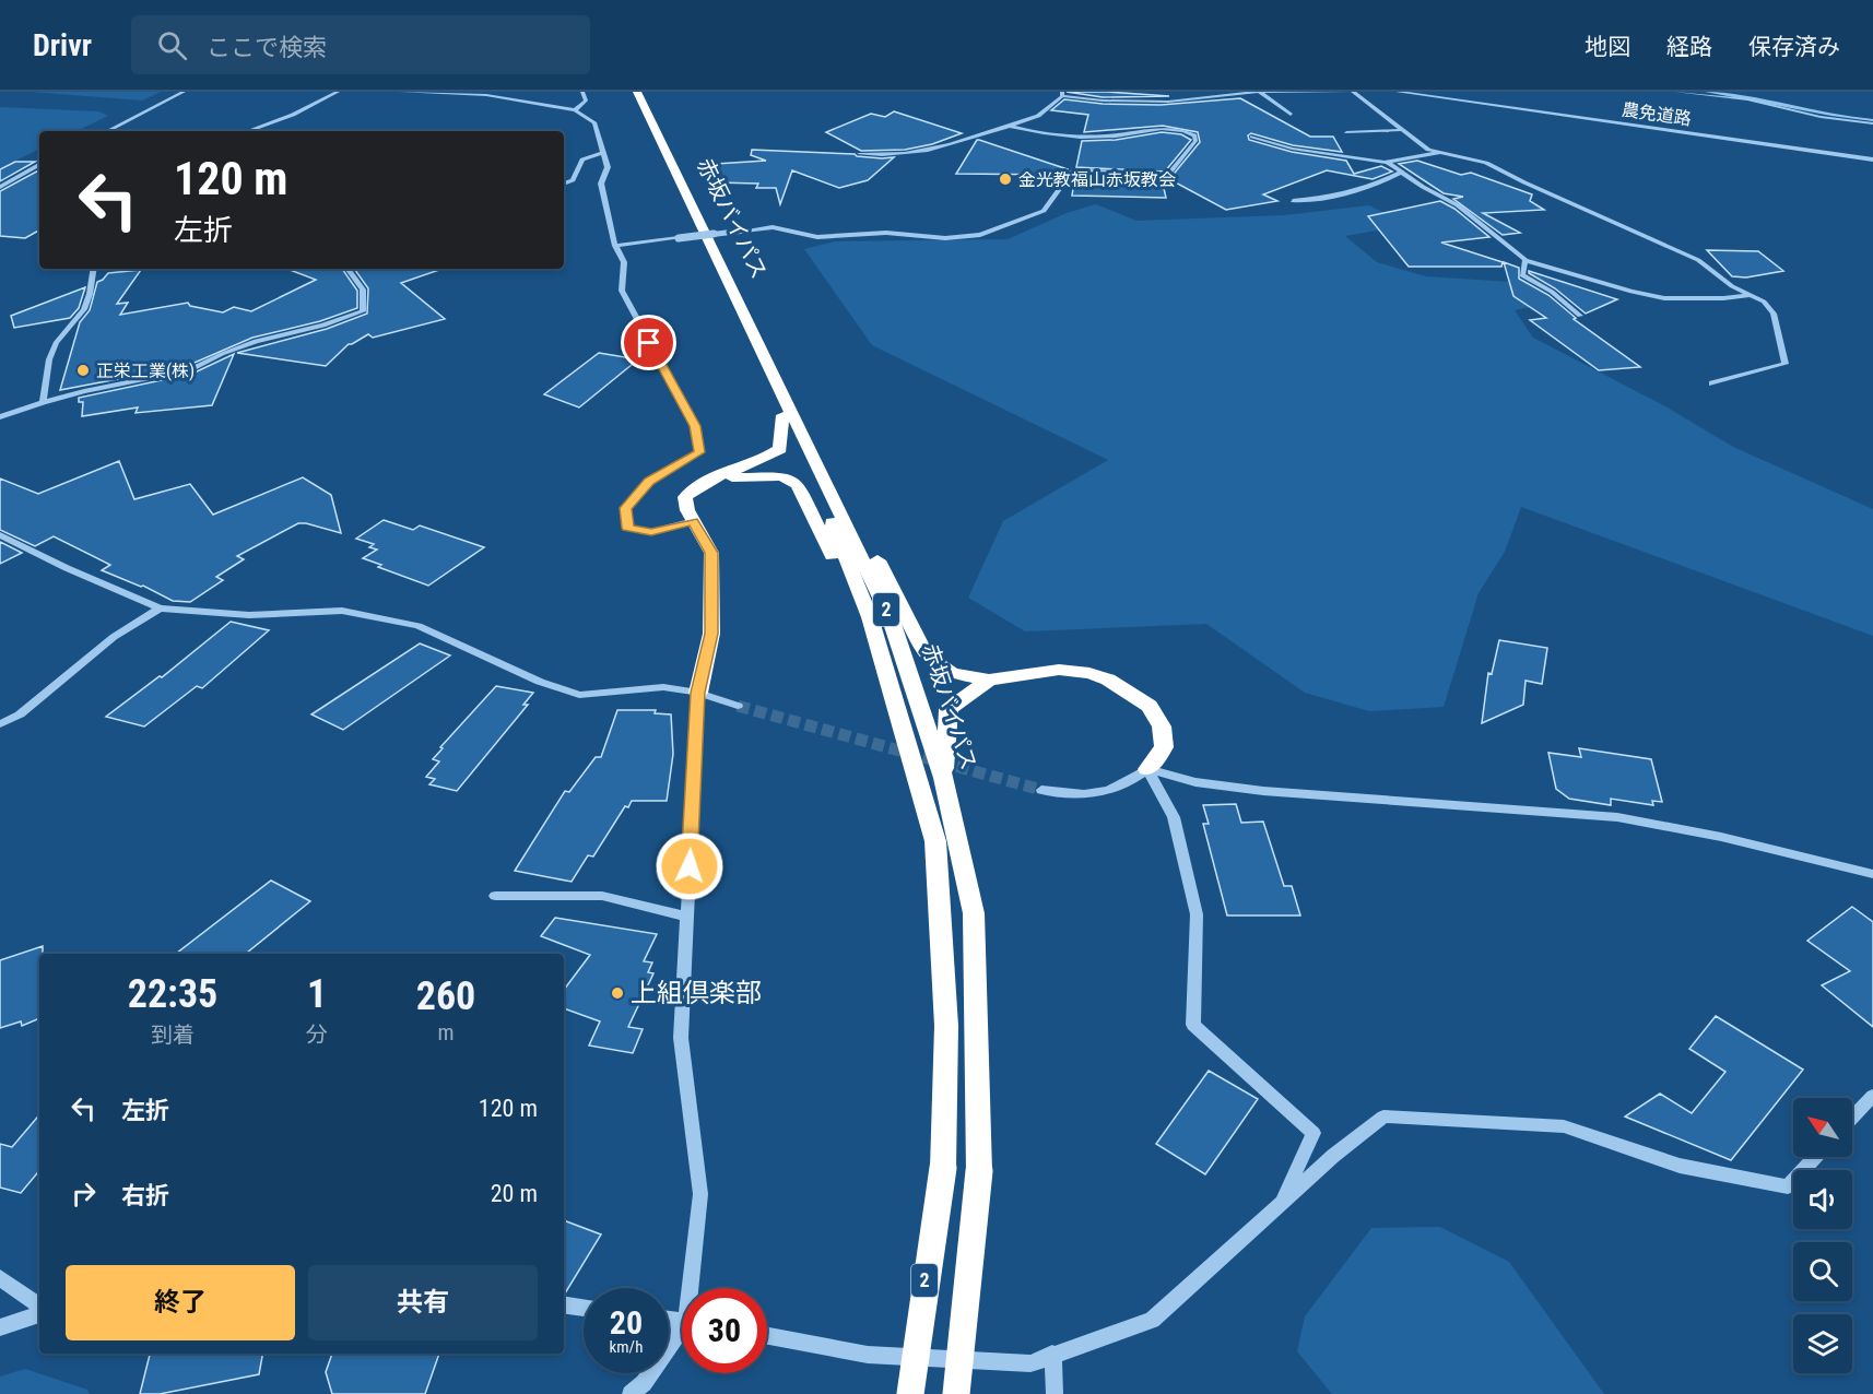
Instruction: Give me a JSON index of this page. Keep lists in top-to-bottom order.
{
  "streets": {
    "highway": ["赤坂バイパス", "2"],
    "street": ["農免道路"]
  },
  "places": ["金光教福山赤坂教会", "正栄工業(株)", "上組倶楽部"],
  "north": "top left",
  "page": {
    "header": "Drivr",
    "search": "ここで検索",
    "nav": ["地図", "経路", "保存済み"],
    "turn": ["120 m", "左折"],
    "eta": [
      "22:35",
      "到着",
      "1",
      "分",
      "260",
      "m"
    ],
    "list": [
      {
        "name": "左折",
        "value": "120 m"
      },
      {
        "name": "右折",
        "value": "20 m"
      }
    ],
    "buttons": ["終了", "共有"],
    "speed": "20 km/h",
    "limit": "30"
  }
}
